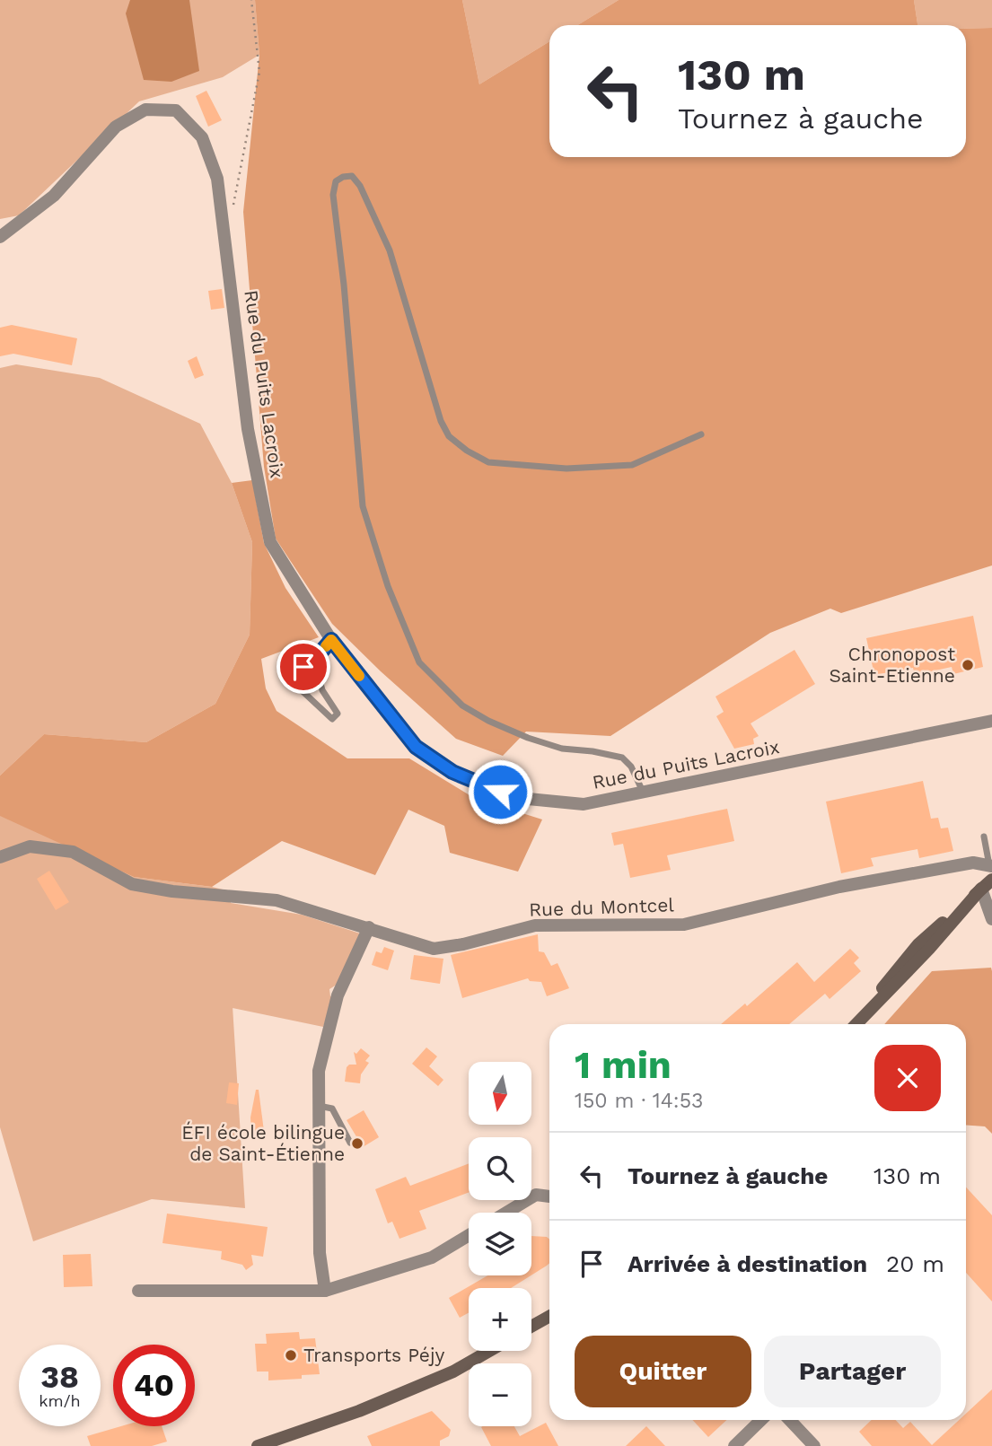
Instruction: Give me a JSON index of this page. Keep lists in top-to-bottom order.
{
  "streets": {
    "street": ["Rue du Puits Lacroix", "Rue du Montcel"]
  },
  "places": ["Chronopost Saint-Etienne", "ÉFI école bilingue de Saint-Étienne", "Transports Péjy"],
  "north": "bottom",
  "page": {
    "turn": ["130 m", "Tournez à gauche"],
    "heading": ["1 min", "150 m · 14:53"],
    "map_buttons": ["+", "−"],
    "list": [
      {
        "name": "Tournez à gauche",
        "value": "130 m"
      },
      {
        "name": "Arrivée à destination",
        "value": "20 m"
      }
    ],
    "buttons": ["Quitter", "Partager"],
    "speed": "38 km/h",
    "limit": "40"
  }
}
